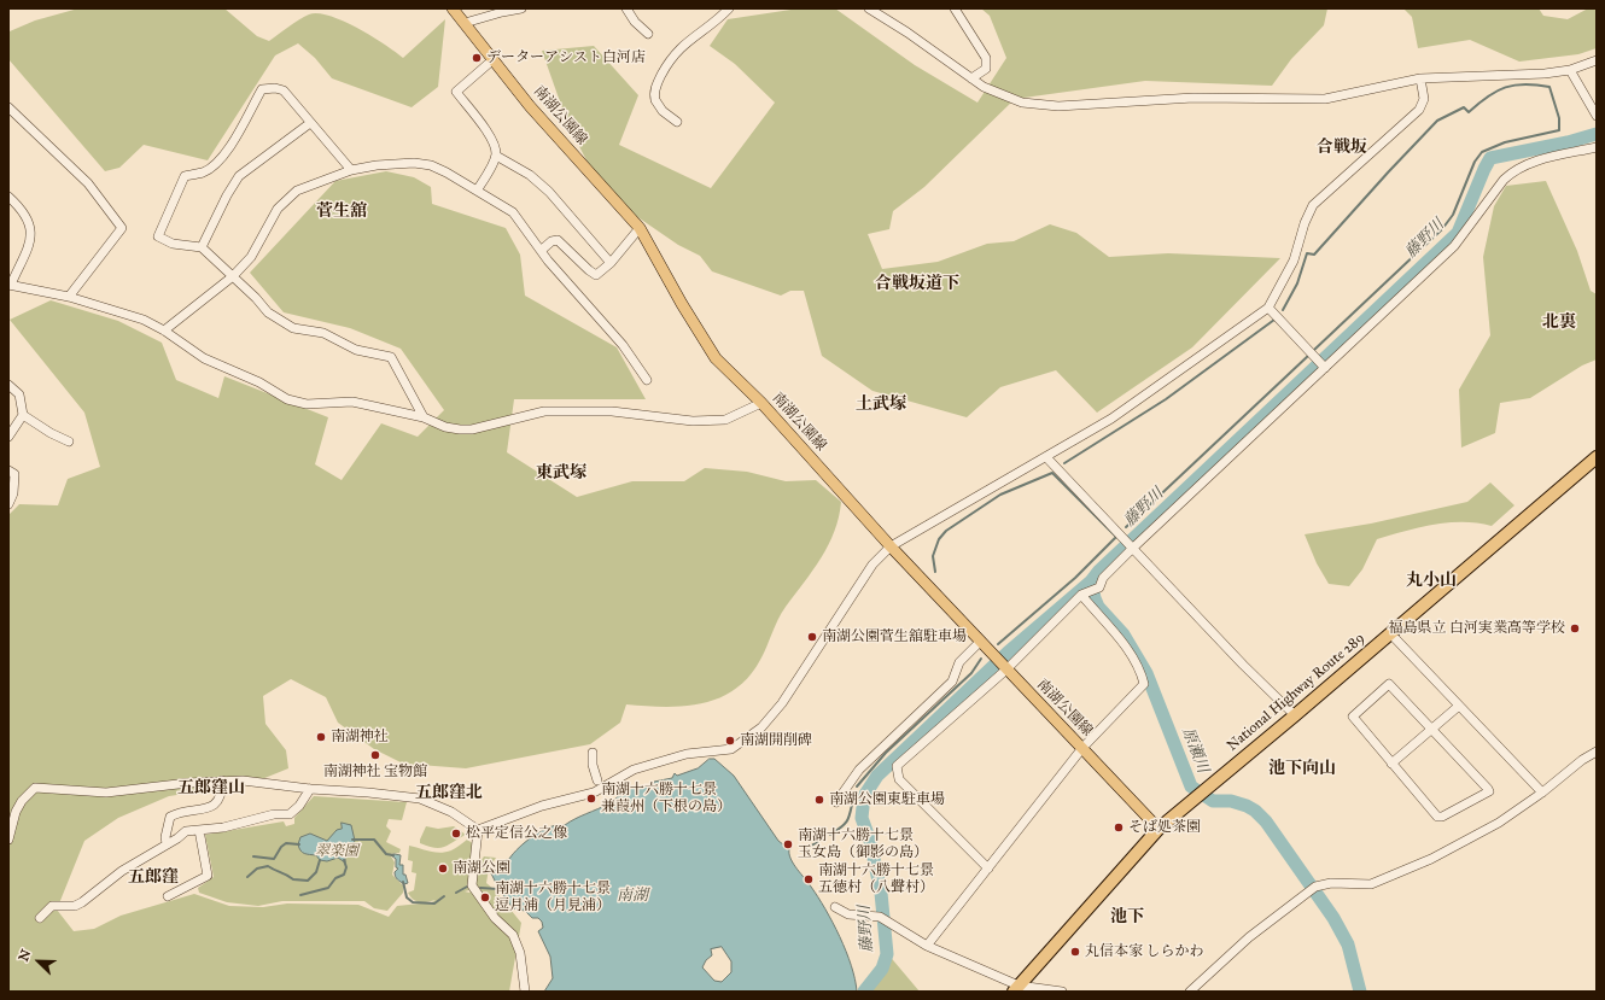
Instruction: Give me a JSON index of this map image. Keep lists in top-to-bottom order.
{
  "streets": {
    "highway": ["National Highway Route 289"],
    "main road": ["南湖公園線"]
  },
  "crossings": [
    ["南湖公園線", "National Highway Route 289"]
  ],
  "districts": [
    "合戦坂",
    "菅生舘",
    "合戦坂道下",
    "北裏",
    "土武塚",
    "東武塚",
    "丸小山",
    "池下向山",
    "五郎窪山",
    "五郎窪北",
    "五郎窪",
    "池下"
  ],
  "water": ["藤野川", "原瀬川", "南湖"],
  "parks": ["翠楽園"],
  "places": [
    "データーアシスト白河店",
    "福島県立 白河実業高等学校",
    "南湖公園菅生舘駐車場",
    "南湖神社",
    "南湖開削碑",
    "南湖神社 宝物館",
    "南湖十六勝十七景 兼葭州（下根の島）",
    "南湖公園東駐車場",
    "そば処茶園",
    "松平定信公之像",
    "南湖十六勝十七景 玉女島（御影の島）",
    "南湖公園",
    "南湖十六勝十七景 五徳村（八聲村）",
    "南湖十六勝十七景 逗月浦（月見浦）",
    "丸信本家 しらかわ"
  ],
  "north": "top left"
}
